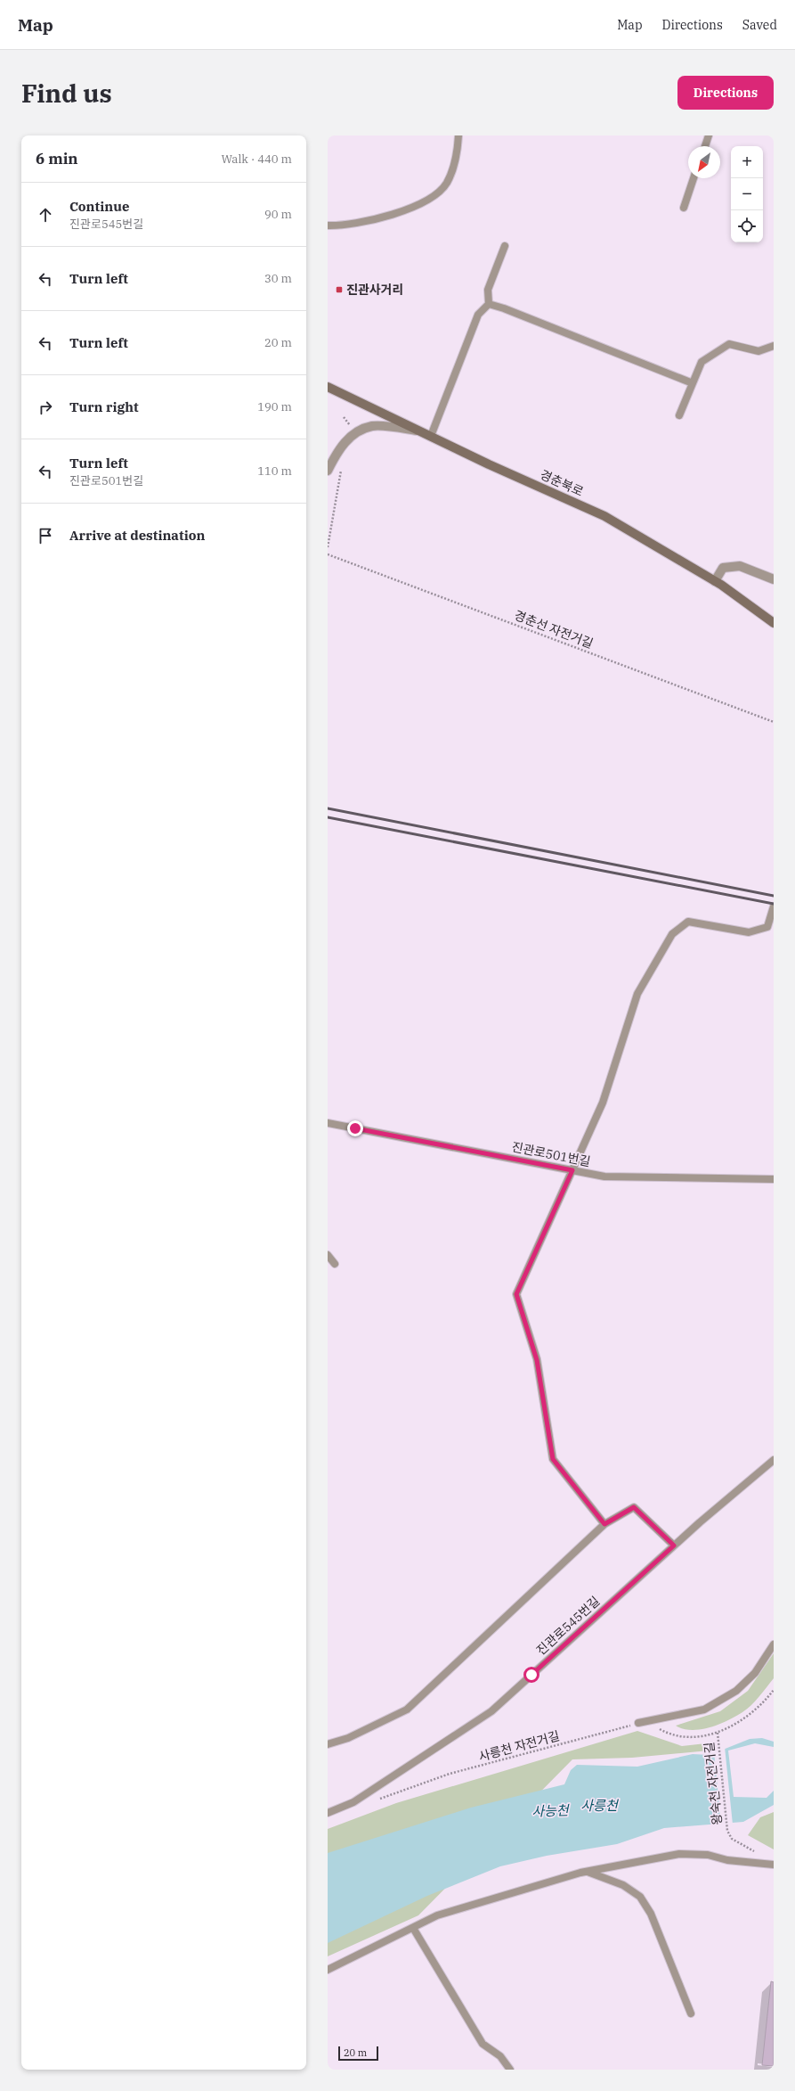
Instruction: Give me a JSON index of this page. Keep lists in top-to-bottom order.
{
  "streets": {
    "street": ["경춘북로"],
    "lane": ["진관로501번길", "진관로545번길"],
    "path": ["경춘선 자전거길", "사릉천 자전거길", "왕숙천 자전거길"]
  },
  "crossings": [
    ["사릉천 자전거길", "왕숙천 자전거길"]
  ],
  "water": ["사릉천", "사능천"],
  "places": {
    "transit": ["진관사거리"]
  },
  "scale_bar": "20 m",
  "north": "bottom left",
  "page": {
    "header": "Map",
    "nav": ["Map", "Directions", "Saved"],
    "buttons": "Directions",
    "title": "Find us",
    "heading": ["6 min", "Walk · 440 m"],
    "map_buttons": ["+", "−"],
    "list": [
      ["Continue", "진관로545번길", "90 m"],
      ["Turn left", "30 m"],
      ["Turn left", "20 m"],
      ["Turn right", "190 m"],
      ["Turn left", "진관로501번길", "110 m"],
      "Arrive at destination"
    ],
    "scale": "20 m"
  }
}
